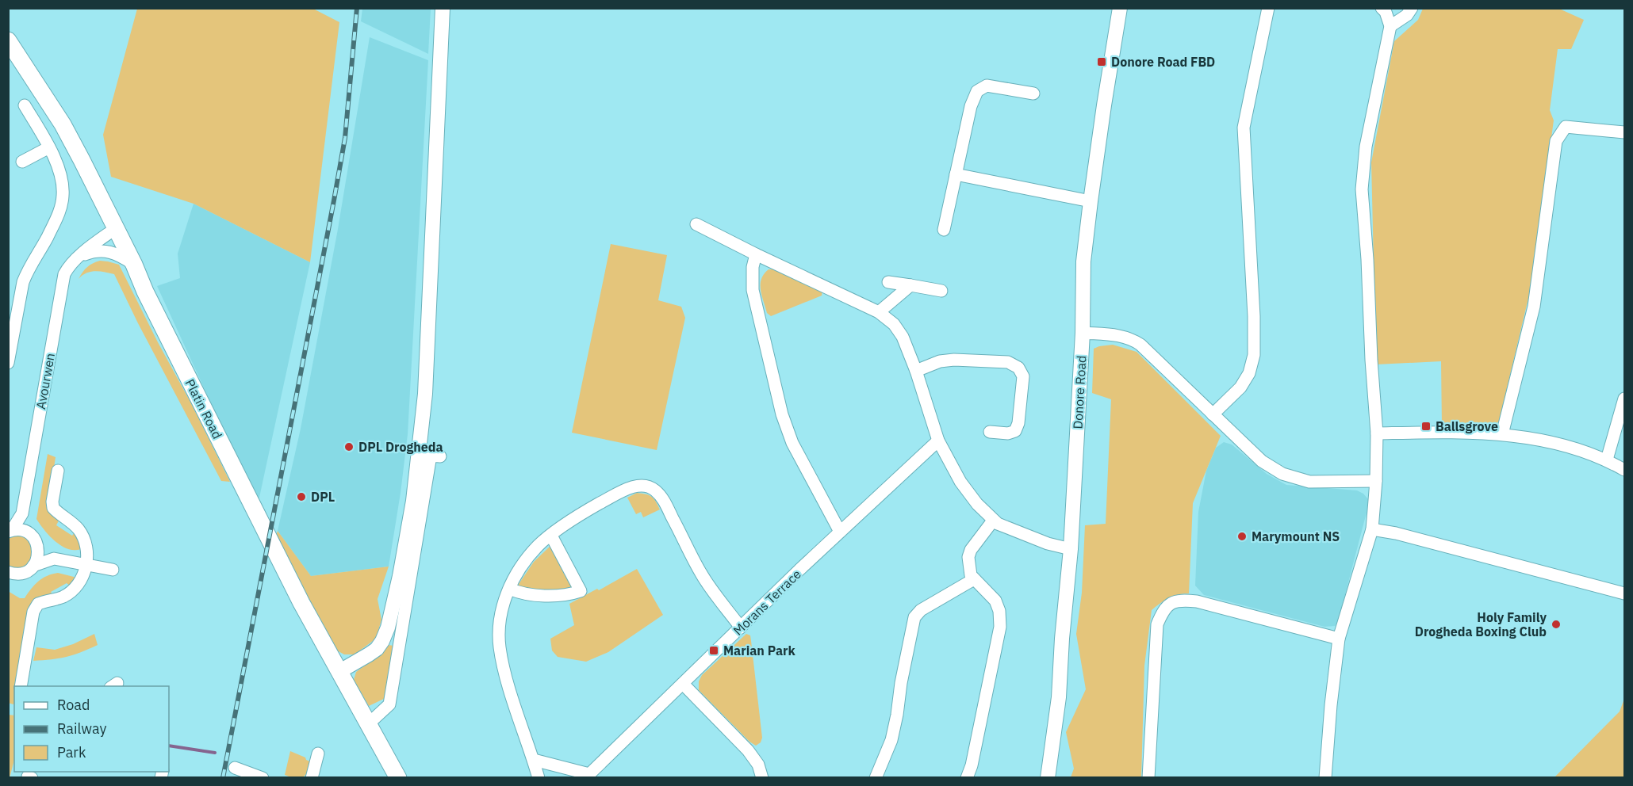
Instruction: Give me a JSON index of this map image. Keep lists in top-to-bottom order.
{
  "streets": {
    "main road": ["Platin Road"],
    "street": ["Avourwen", "Donore Road", "Morans Terrace"]
  },
  "crossings": [
    ["Avourwen", "Platin Road"]
  ],
  "places": {
    "transit": ["Donore Road FBD", "Ballsgrove", "Marian Park"],
    "other": [
      "DPL Drogheda",
      "DPL",
      "Marymount NS",
      "Holy Family Drogheda Boxing Club"
    ]
  },
  "legend": ["Road", "Railway", "Park"]
}
